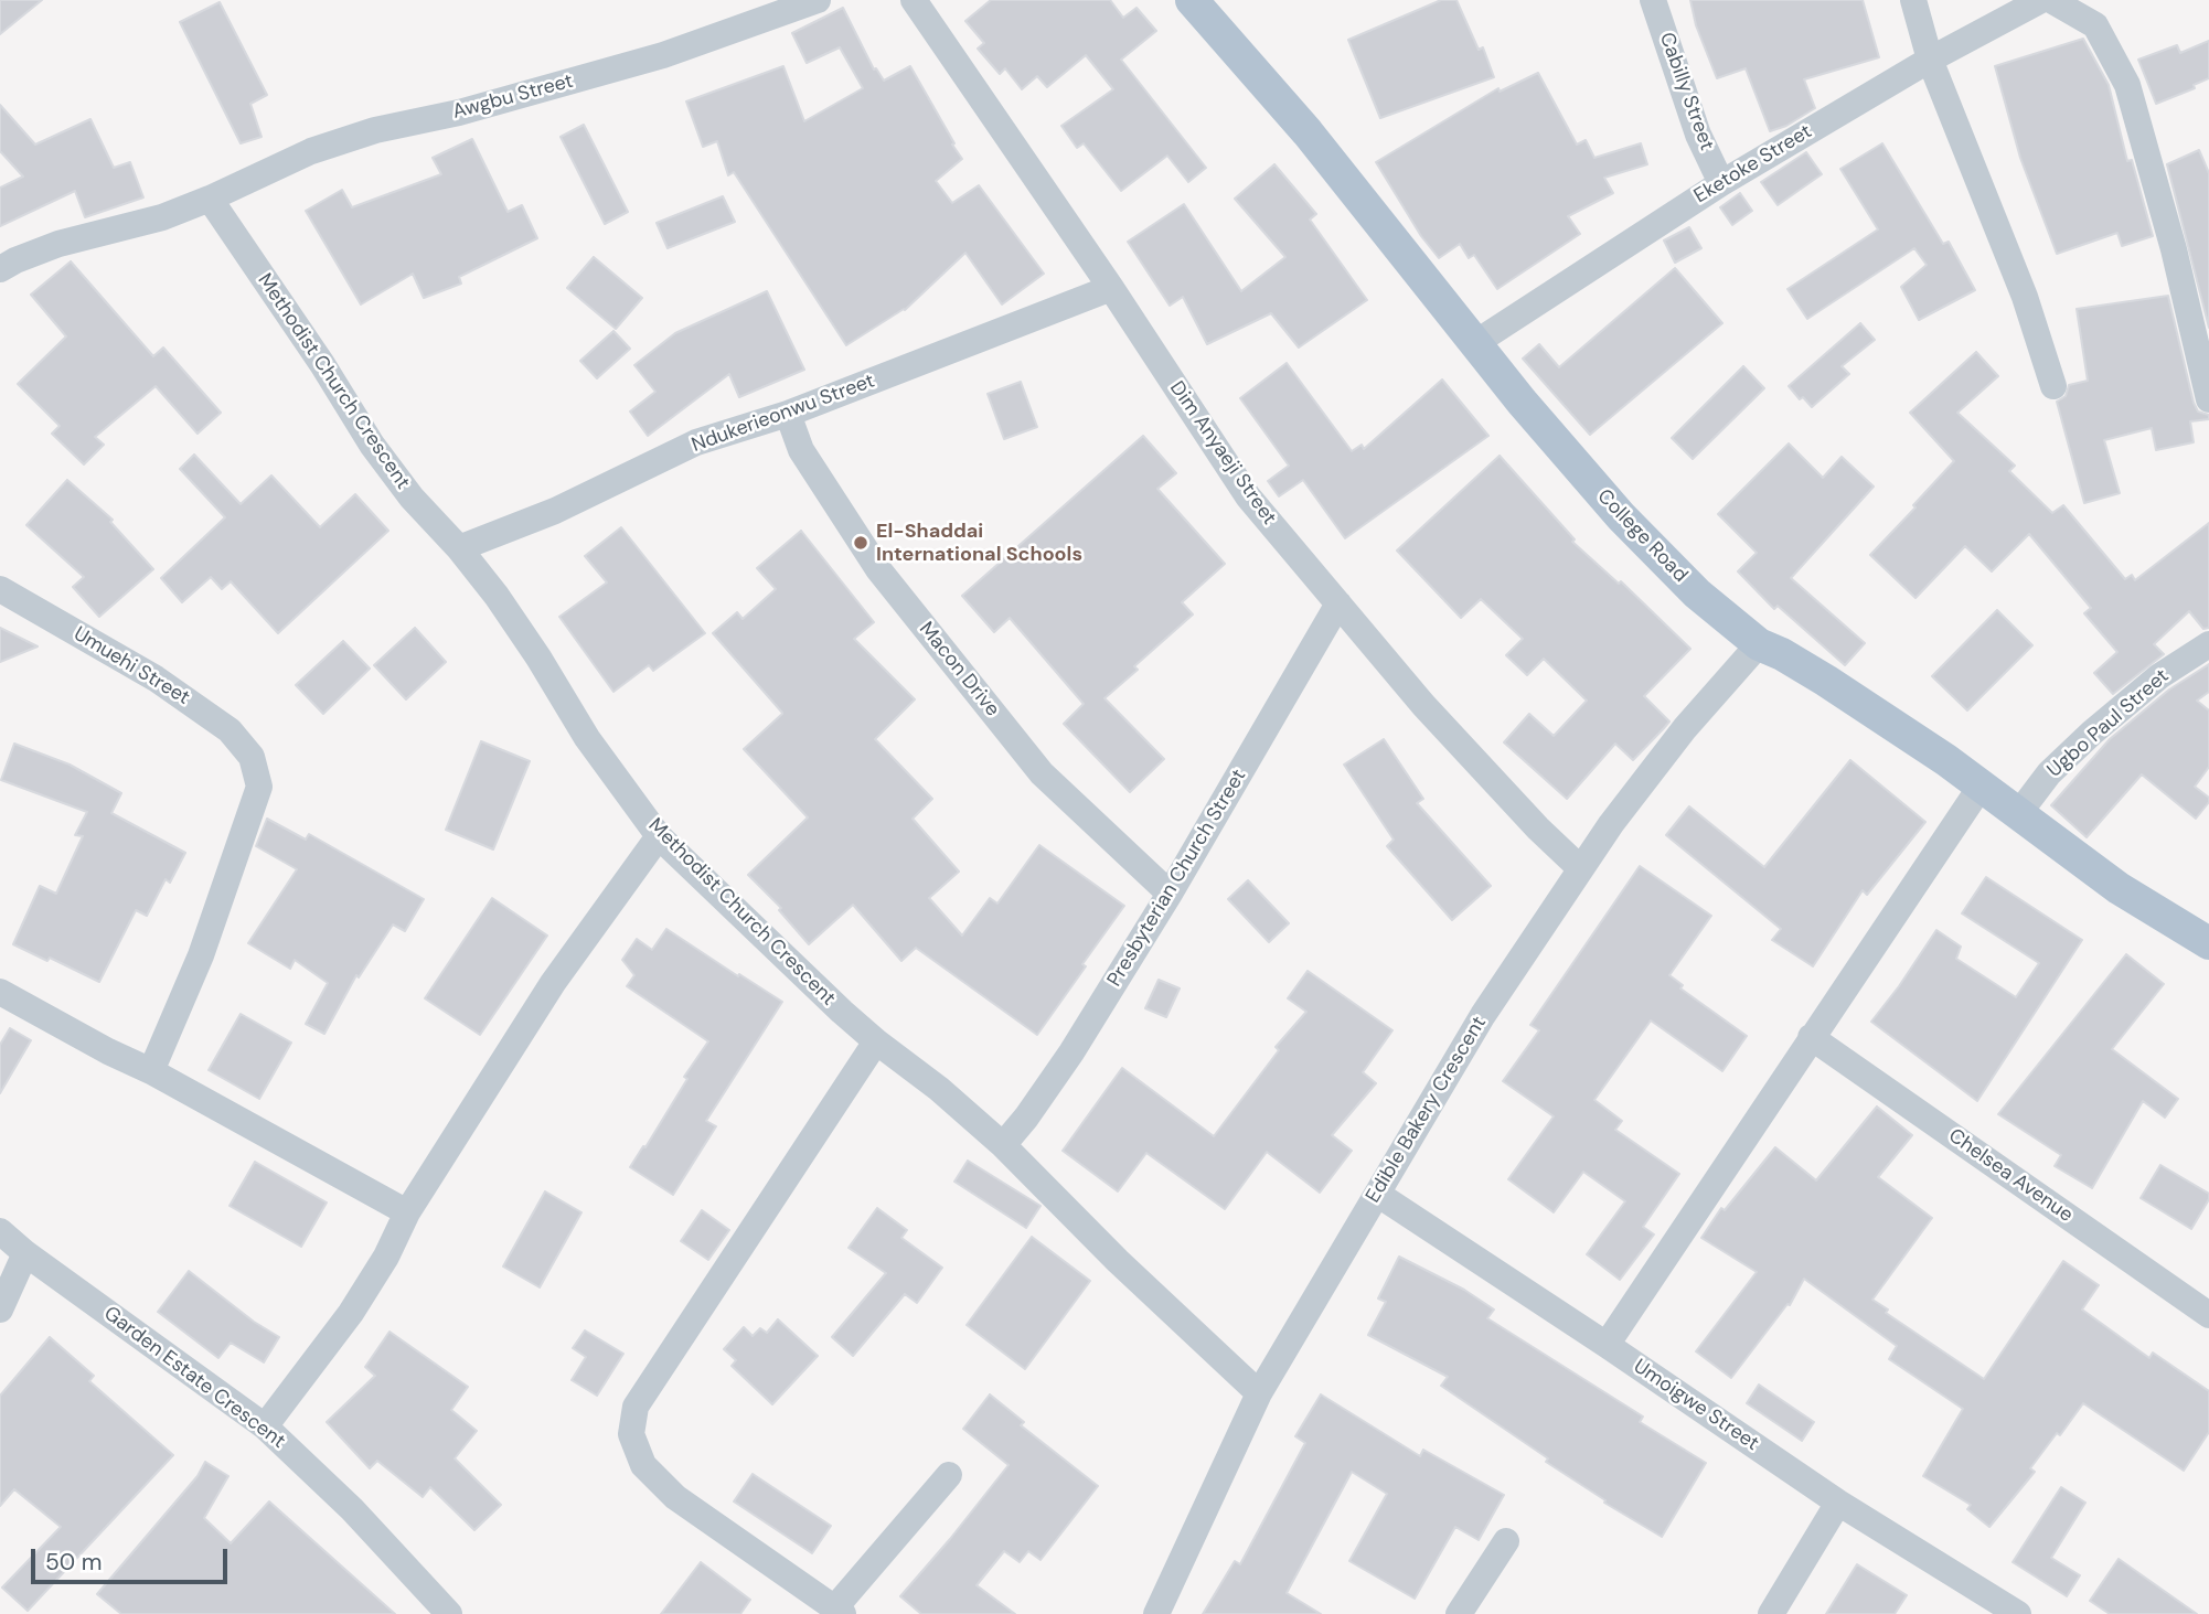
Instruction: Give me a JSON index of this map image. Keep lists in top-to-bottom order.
{
  "streets": {
    "main road": ["College Road"],
    "street": [
      "Cabilly Street",
      "Awgbu Street",
      "Eketoke Street",
      "Methodist Church Crescent",
      "Ndukerieonwu Street",
      "Dim Anyaeji Street",
      "Umuehi Street",
      "Macon Drive",
      "Ugbo Paul Street",
      "Presbyterian Church Street",
      "Edible Bakery Crescent",
      "Chelsea Avenue",
      "Garden Estate Crescent",
      "Umoigwe Street"
    ]
  },
  "crossings": [
    ["Cabilly Street", "Eketoke Street"],
    ["Awgbu Street", "Methodist Church Crescent"],
    ["Eketoke Street", "College Road"],
    ["Methodist Church Crescent", "Ndukerieonwu Street"],
    ["Methodist Church Crescent", "Presbyterian Church Street"],
    ["Methodist Church Crescent", "Edible Bakery Crescent"],
    ["Ndukerieonwu Street", "Dim Anyaeji Street"],
    ["Ndukerieonwu Street", "Macon Drive"],
    ["Dim Anyaeji Street", "Presbyterian Church Street"],
    ["Dim Anyaeji Street", "Edible Bakery Crescent"],
    ["College Road", "Ugbo Paul Street"],
    ["College Road", "Edible Bakery Crescent"],
    ["Macon Drive", "Presbyterian Church Street"],
    ["Edible Bakery Crescent", "Umoigwe Street"]
  ],
  "places": ["El-Shaddai International Schools"],
  "scale_bar": "50 m"
}
